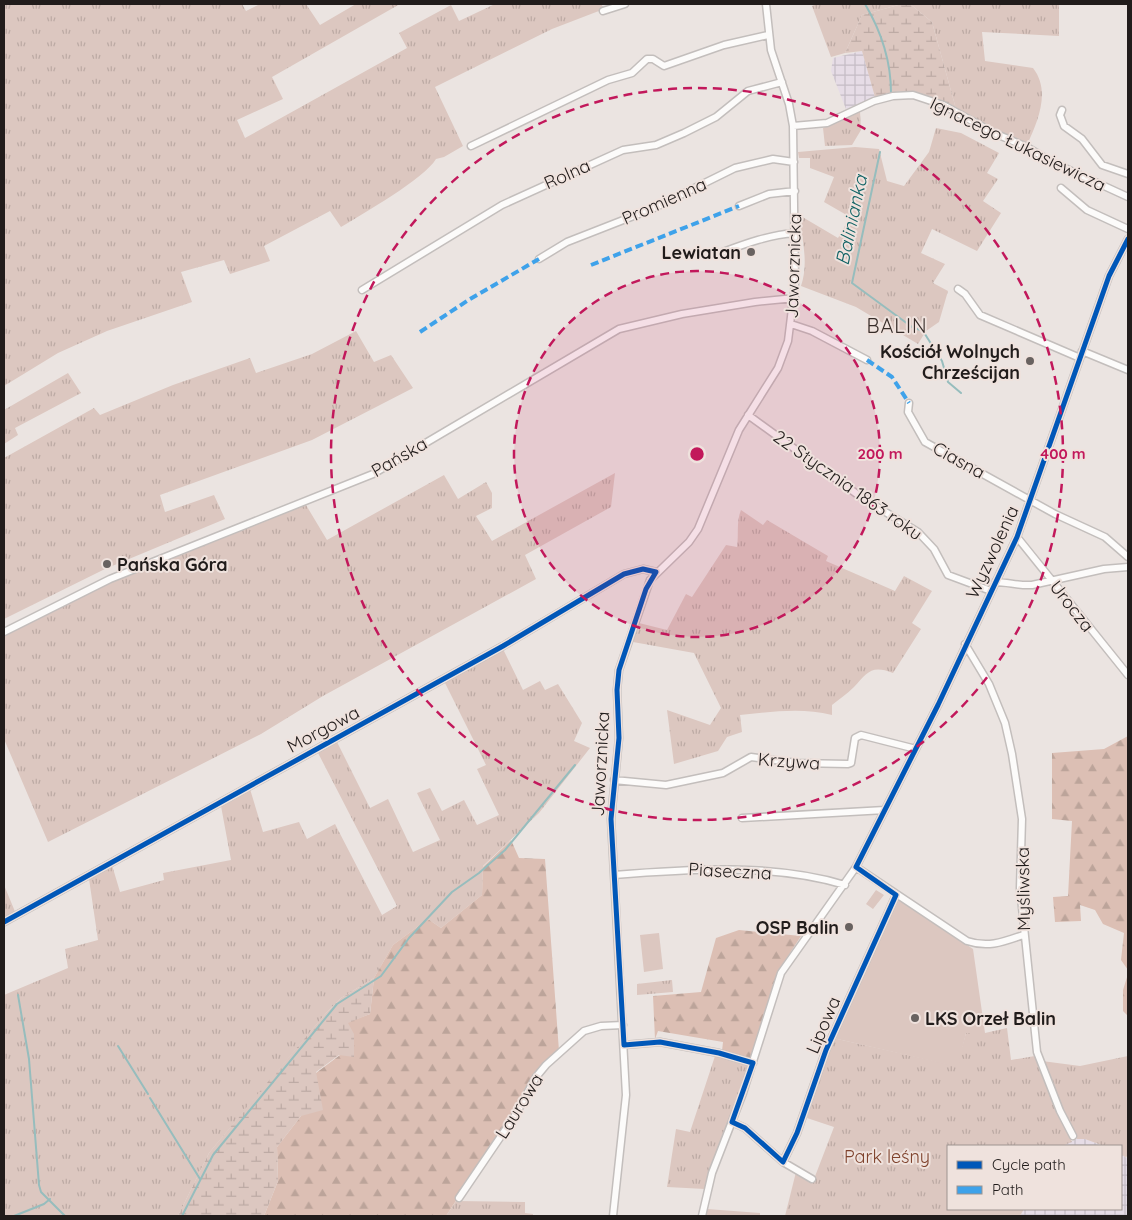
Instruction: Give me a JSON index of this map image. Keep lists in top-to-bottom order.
{
  "streets": {
    "street": [
      "Ignacego Łukasiewicza",
      "Rolna",
      "Promienna",
      "Jaworznicka",
      "Pańska",
      "Ciasna",
      "22 Stycznia 1863 roku",
      "Wyzwolenia",
      "Urocza",
      "Morgowa",
      "Krzywa",
      "Piaseczna",
      "Myśliwska",
      "Lipowa",
      "Laurowa"
    ]
  },
  "crossings": [
    ["Ignacego Łukasiewicza", "Jaworznicka"],
    ["Rolna", "Jaworznicka"],
    ["Promienna", "Jaworznicka"],
    ["Jaworznicka", "Pańska"],
    ["Jaworznicka", "22 Stycznia 1863 roku"],
    ["Jaworznicka", "Morgowa"],
    ["Jaworznicka", "Krzywa"],
    ["Jaworznicka", "Piaseczna"],
    ["Jaworznicka", "Laurowa"],
    ["Ciasna", "Wyzwolenia"],
    ["22 Stycznia 1863 roku", "Wyzwolenia"],
    ["Wyzwolenia", "Urocza"],
    ["Wyzwolenia", "Krzywa"],
    ["Wyzwolenia", "Piaseczna"],
    ["Wyzwolenia", "Myśliwska"]
  ],
  "districts": ["BALIN"],
  "water": ["Balinianka"],
  "parks": ["Park leśny"],
  "places": [
    "Lewiatan",
    "Kościół Wolnych Chrześcijan",
    "Pańska Góra",
    "OSP Balin",
    "LKS Orzeł Balin"
  ],
  "legend": ["Cycle path", "Path"],
  "rings": ["200 m", "400 m"]
}
